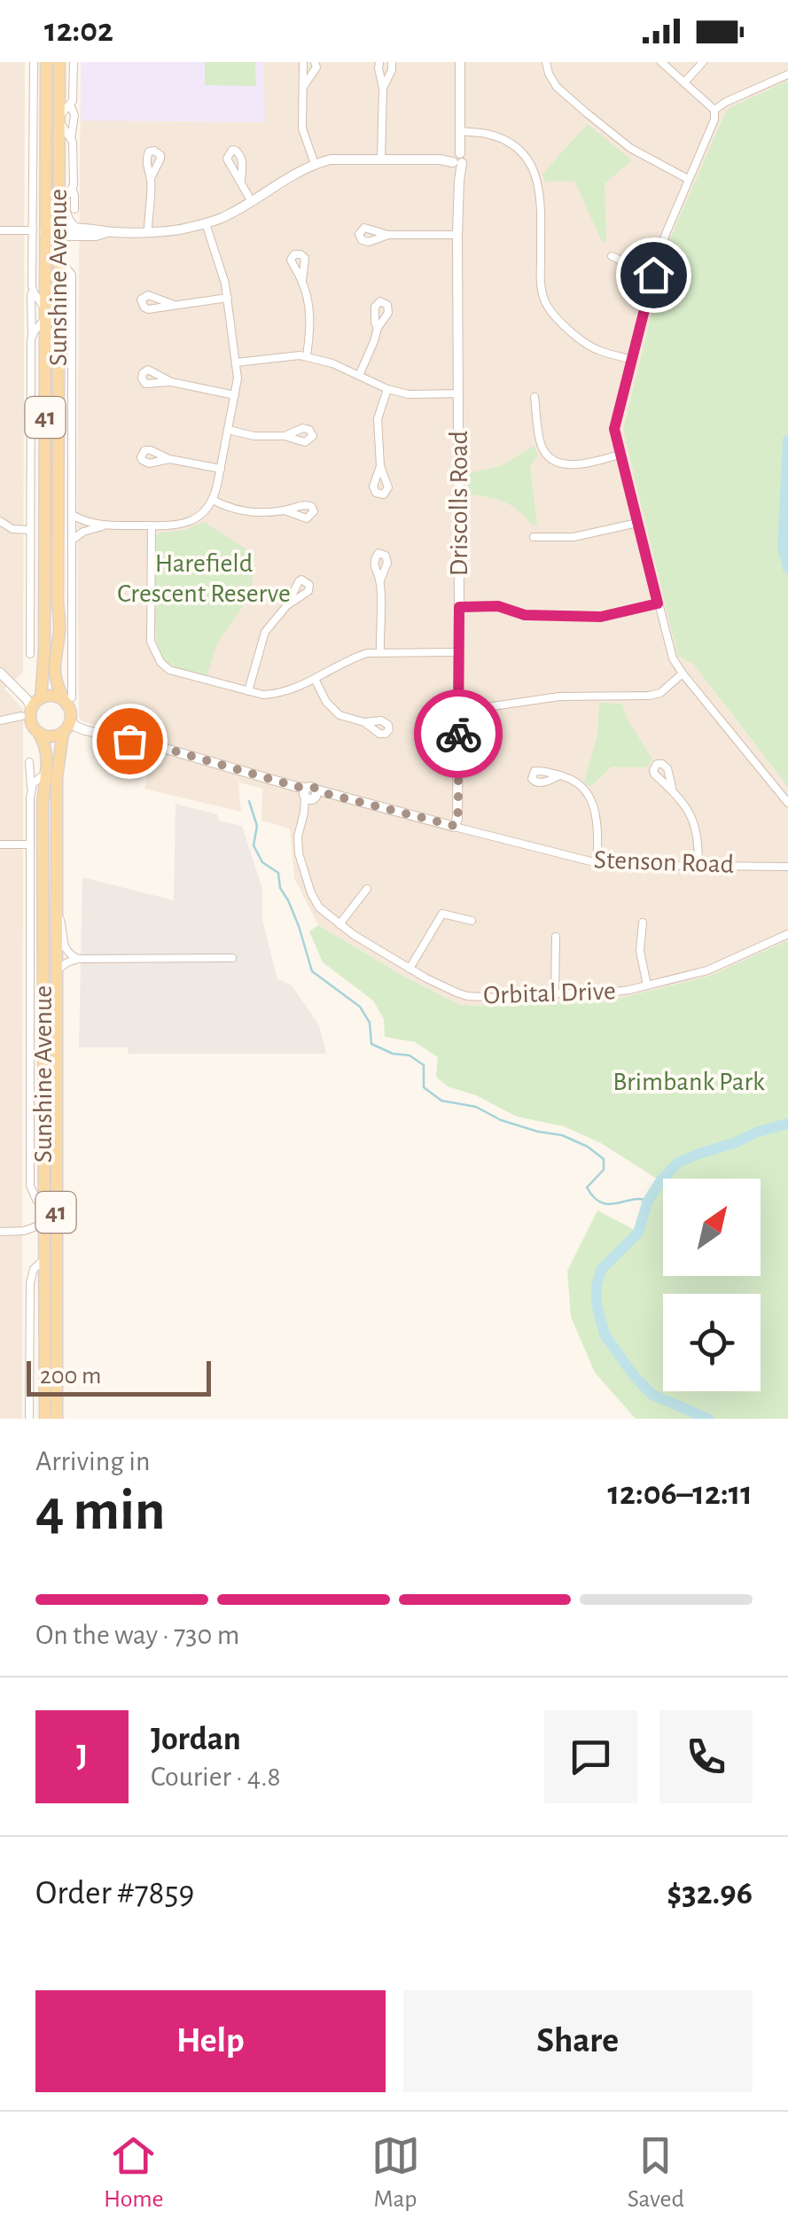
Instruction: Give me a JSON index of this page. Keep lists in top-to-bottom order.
{
  "streets": {
    "main road": ["Sunshine Avenue", "41"],
    "street": ["Driscolls Road", "Stenson Road", "Orbital Drive"]
  },
  "crossings": [
    ["Sunshine Avenue", "41"],
    ["Sunshine Avenue", "Stenson Road"],
    ["41", "Stenson Road"],
    ["Driscolls Road", "Stenson Road"],
    ["Stenson Road", "Orbital Drive"]
  ],
  "parks": ["Harefield Crescent Reserve", "Brimbank Park"],
  "scale_bar": "200 m",
  "north": "top right",
  "page": {
    "status": "12:02",
    "scale": "200 m",
    "heading": ["4 min", "Arriving in", "12:06–12:11"],
    "panel": [
      "Jordan",
      "Courier · 4.8",
      "Order #7859",
      "$32.96"
    ],
    "bar": "On the way · 730 m",
    "round": "J",
    "buttons": ["Help", "Share"],
    "tabs": ["Home", "Map", "Saved"]
  }
}
